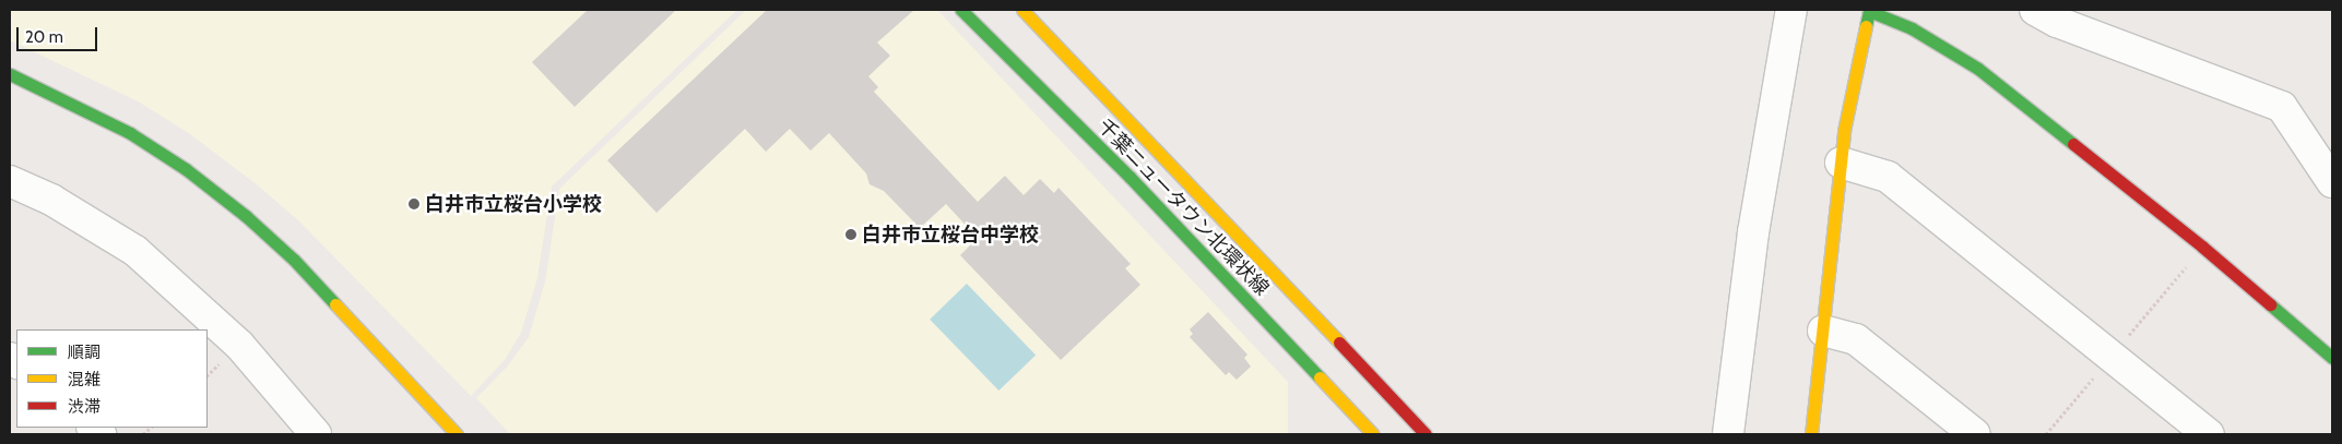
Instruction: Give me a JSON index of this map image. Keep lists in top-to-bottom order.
{
  "streets": {
    "street": ["千葉ニュータウン北環状線"]
  },
  "places": ["白井市立桜台小学校", "白井市立桜台中学校"],
  "legend": ["順調", "混雑", "渋滞"],
  "scale_bar": "20 m"
}
